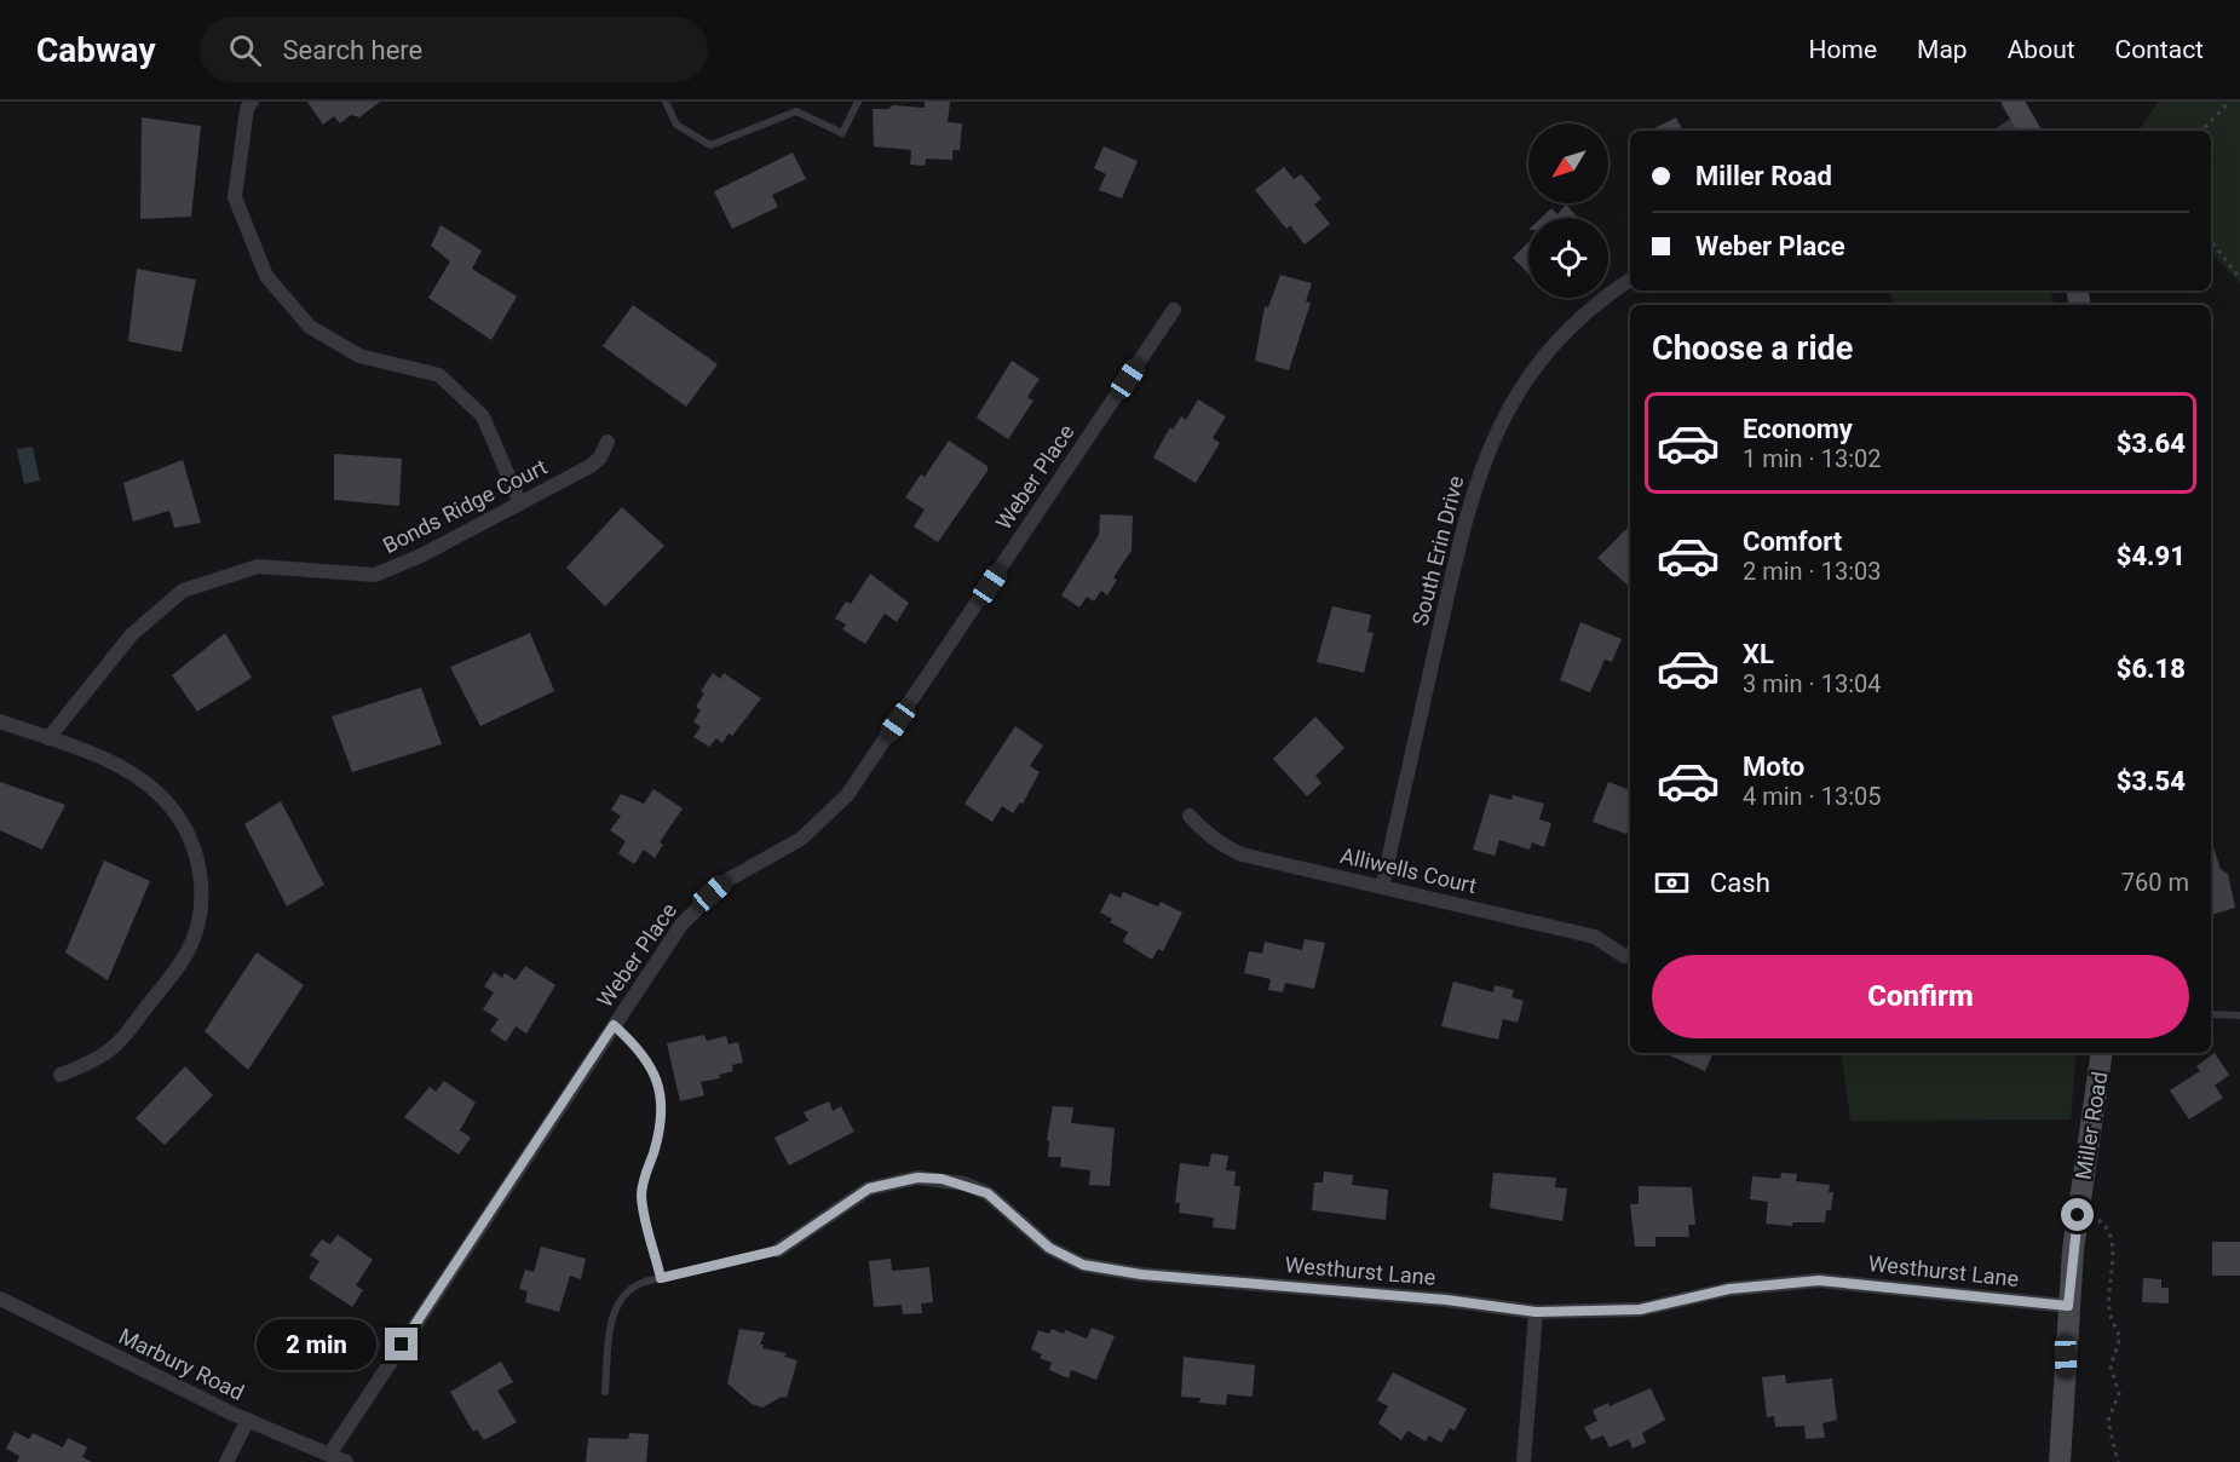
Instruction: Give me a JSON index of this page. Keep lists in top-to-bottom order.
{
  "streets": {
    "street": [
      "Weber Place",
      "Bonds Ridge Court",
      "South Erin Drive",
      "Alliwells Court",
      "Miller Road",
      "Westhurst Lane",
      "Marbury Road"
    ]
  },
  "crossings": [
    ["Weber Place", "Marbury Road"],
    ["South Erin Drive", "Alliwells Court"],
    ["Miller Road", "Westhurst Lane"]
  ],
  "north": "bottom left",
  "page": {
    "header": "Cabway",
    "search": "Search here",
    "nav": [
      "Home",
      "Map",
      "About",
      "Contact"
    ],
    "banner": ["Miller Road", "Weber Place"],
    "heading": "Choose a ride",
    "list": [
      {
        "name": "Economy",
        "note": "1 min · 13:02",
        "value": "$3.64"
      },
      {
        "name": "Comfort",
        "note": "2 min · 13:03",
        "value": "$4.91"
      },
      {
        "name": "XL",
        "note": "3 min · 13:04",
        "value": "$6.18"
      },
      {
        "name": "Moto",
        "note": "4 min · 13:05",
        "value": "$3.54"
      }
    ],
    "pay": ["Cash", "760 m"],
    "buttons": "Confirm",
    "bubble": "2 min"
  }
}
